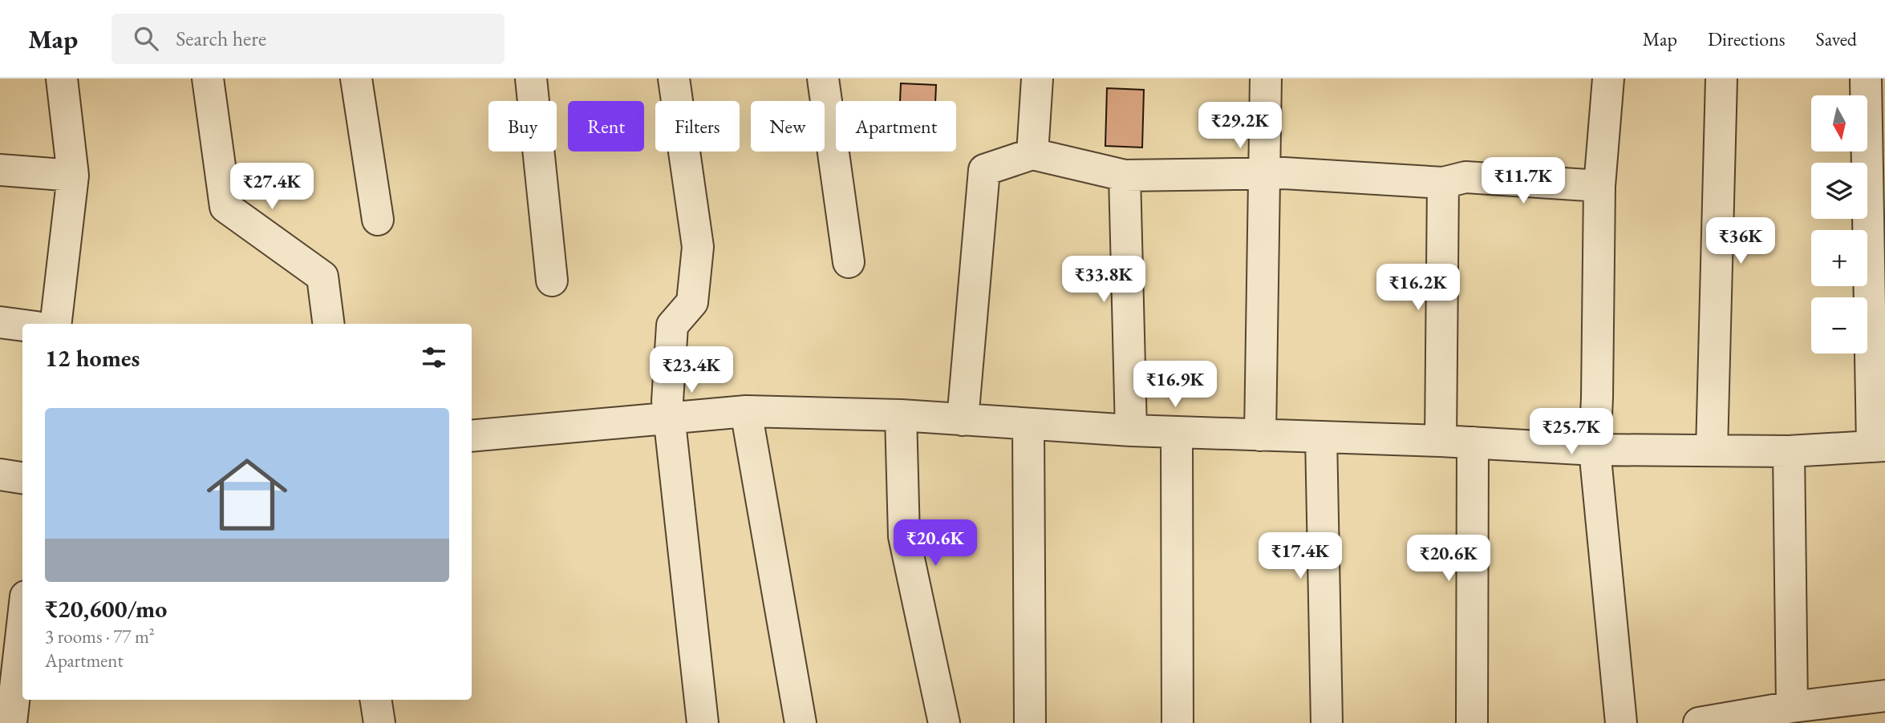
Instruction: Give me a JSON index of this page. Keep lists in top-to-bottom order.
{
  "north": "bottom",
  "page": {
    "header": "Map",
    "search": "Search here",
    "nav": ["Map", "Directions", "Saved"],
    "map_buttons": ["+", "−"],
    "chip": [
      "Buy",
      "Rent",
      "Filters",
      "New",
      "Apartment"
    ],
    "price": [
      "₹29.2K",
      "₹11.7K",
      "₹27.4K",
      "₹36K",
      "₹33.8K",
      "₹16.2K",
      "₹23.4K",
      "₹16.9K",
      "₹25.7K",
      "₹20.6K",
      "₹17.4K",
      "₹20.6K"
    ],
    "heading": "12 homes",
    "list": [
      {
        "name": "₹20,600/mo",
        "note": "3 rooms · 77 m² · Apartment"
      }
    ]
  }
}
